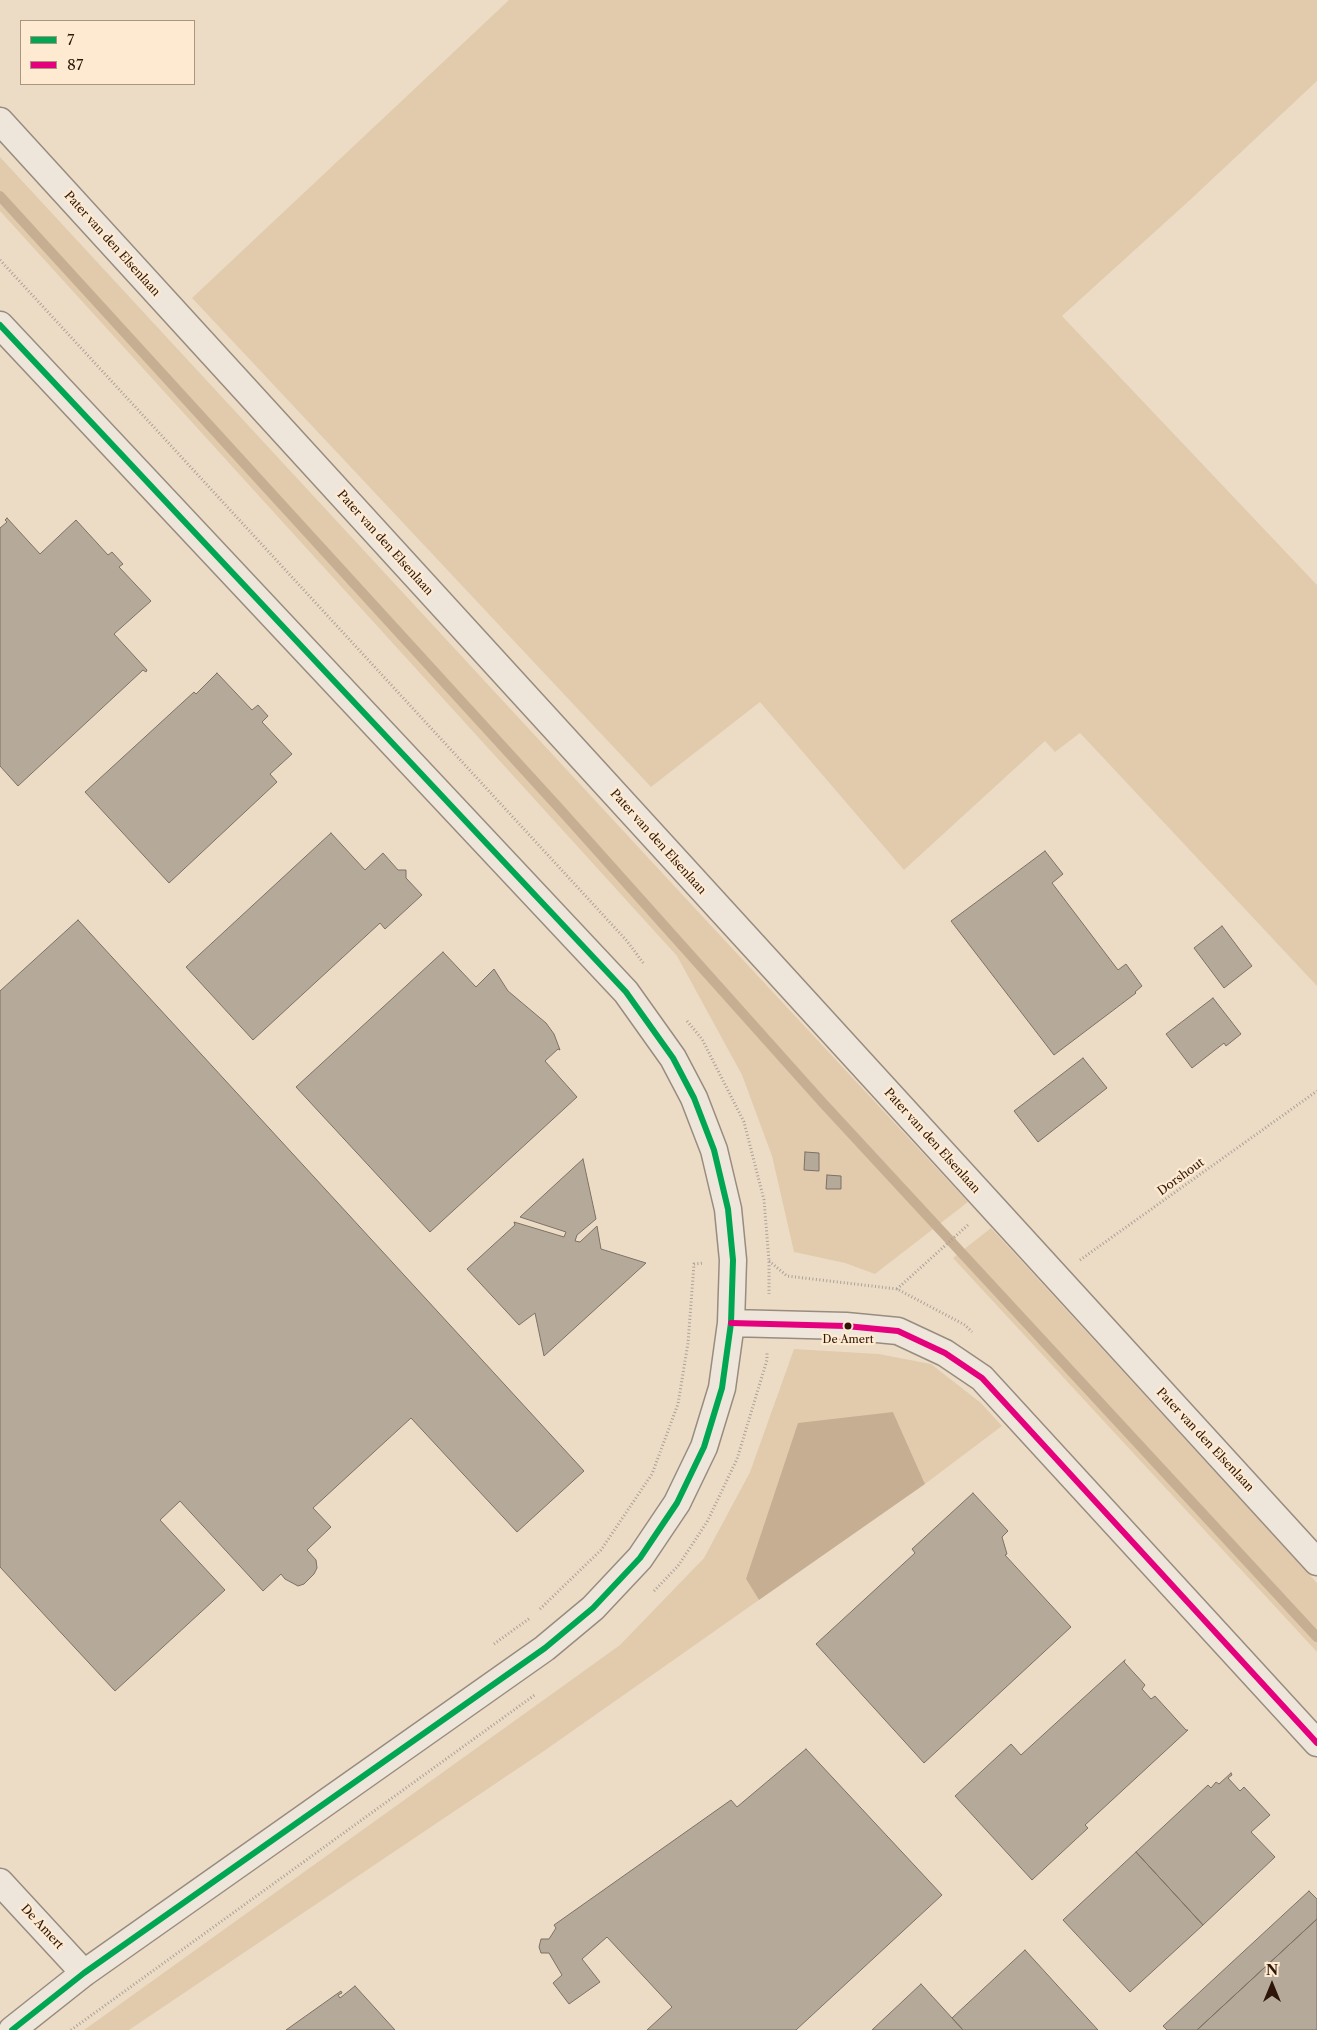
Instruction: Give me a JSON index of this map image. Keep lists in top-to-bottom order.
{
  "streets": {
    "street": ["Pater van den Elsenlaan", "De Amert"],
    "path": ["Dorshout"]
  },
  "crossings": [
    ["Pater van den Elsenlaan", "Dorshout"]
  ],
  "places": ["De Amert"],
  "lines": ["transit line 7", "transit line 87"],
  "legend": ["7", "87"],
  "north": "top"
}
